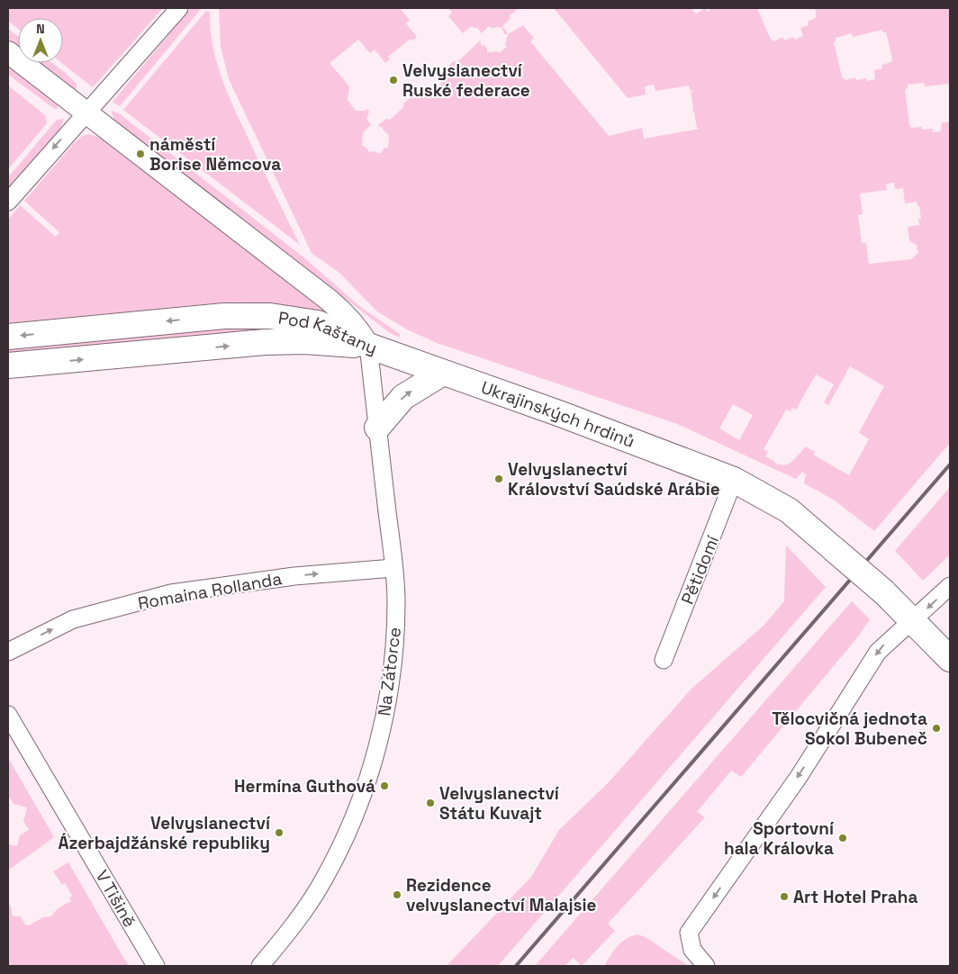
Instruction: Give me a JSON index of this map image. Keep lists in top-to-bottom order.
{
  "streets": {
    "main road": ["Pod Kaštany", "Ukrajinských hrdinů"],
    "street": [
      "Pětidomí",
      "Romaina Rollanda",
      "Na Zátorce",
      "V Tišině"
    ]
  },
  "crossings": [
    ["Pod Kaštany", "Ukrajinských hrdinů"],
    ["Pod Kaštany", "Na Zátorce"],
    ["Ukrajinských hrdinů", "Pětidomí"],
    ["Ukrajinských hrdinů", "Na Zátorce"],
    ["Romaina Rollanda", "Na Zátorce"]
  ],
  "one_way": ["Romaina Rollanda"],
  "places": [
    "Velvyslanectví Ruské federace",
    "náměstí Borise Němcova",
    "Velvyslanectví Království Saúdské Arábie",
    "Tělocvičná jednota Sokol Bubeneč",
    "Hermína Guthová",
    "Velvyslanectví Státu Kuvajt",
    "Velvyslanectví Ázerbajdžánské republiky",
    "Sportovní hala Královka",
    "Rezidence velvyslanectví Malajsie",
    "Art Hotel Praha"
  ],
  "north": "top"
}
